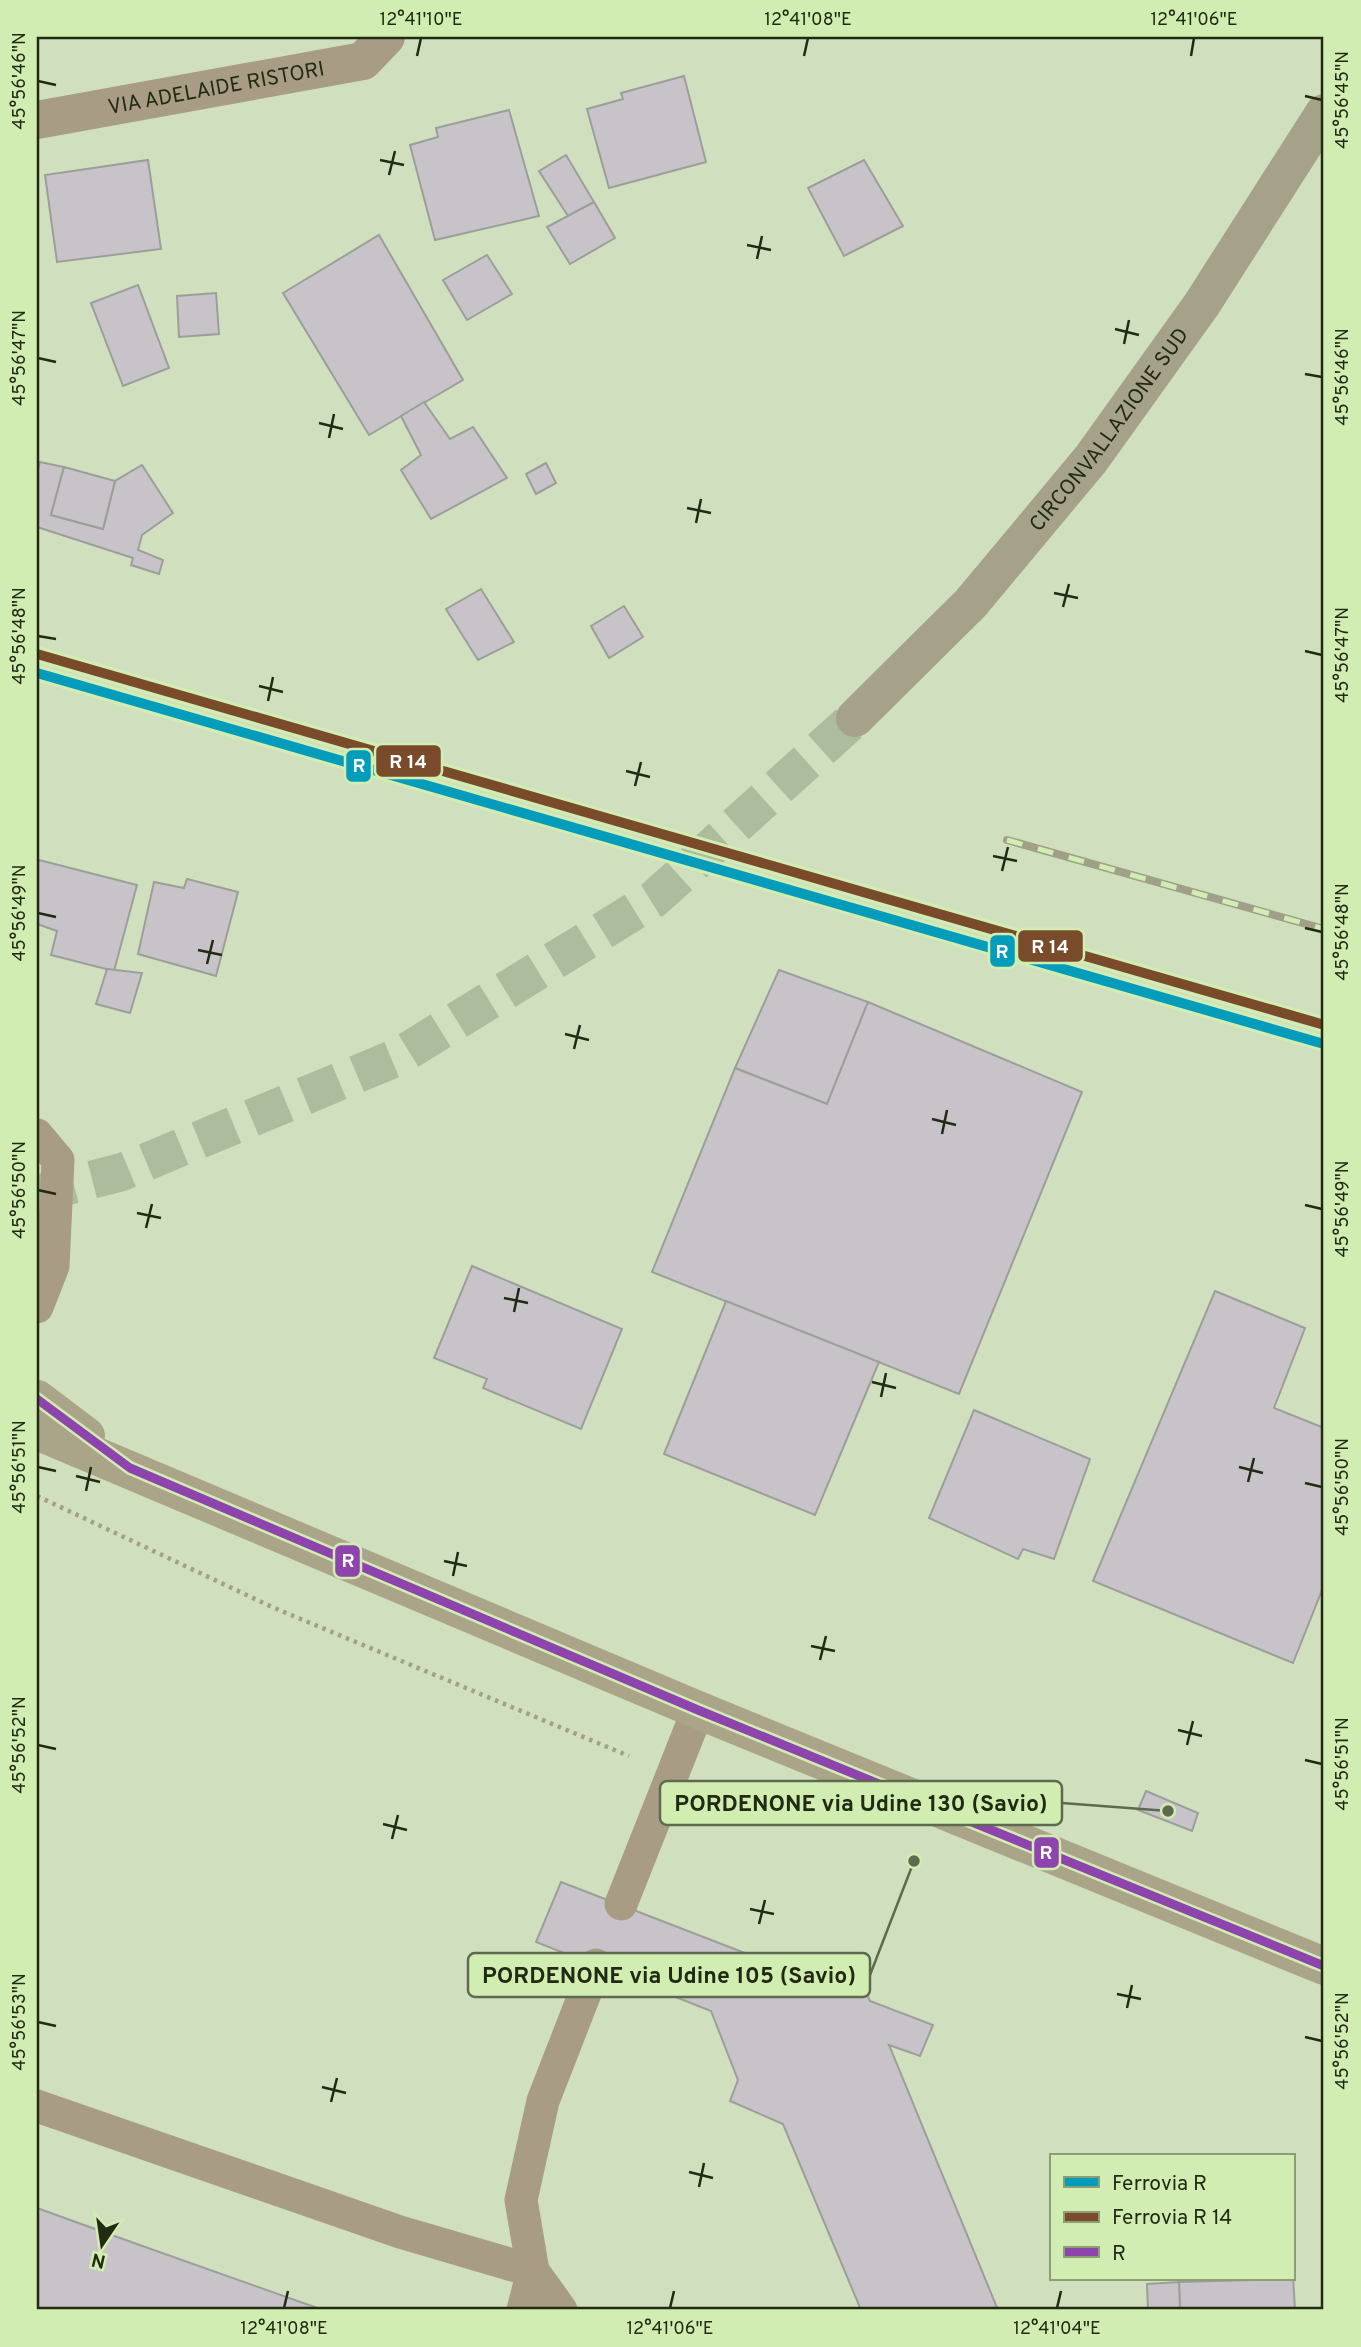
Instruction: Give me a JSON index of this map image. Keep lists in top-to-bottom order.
{
  "streets": {
    "main road": ["CIRCONVALLAZIONE SUD"],
    "street": ["VIA ADELAIDE RISTORI"]
  },
  "places": ["PORDENONE via Udine 130 (Savio)", "PORDENONE via Udine 105 (Savio)"],
  "lines": ["rail line R", "transit line R"],
  "legend": ["Ferrovia R", "Ferrovia R 14", "R"],
  "north": "bottom",
  "coordinates": [
    "12°41'10\"E",
    "12°41'08\"E",
    "12°41'06\"E",
    "45°56'46\"N",
    "45°56'45\"N",
    "45°56'47\"N",
    "45°56'48\"N",
    "45°56'49\"N",
    "45°56'50\"N",
    "45°56'51\"N",
    "45°56'52\"N",
    "45°56'53\"N",
    "12°41'04\"E"
  ]
}
